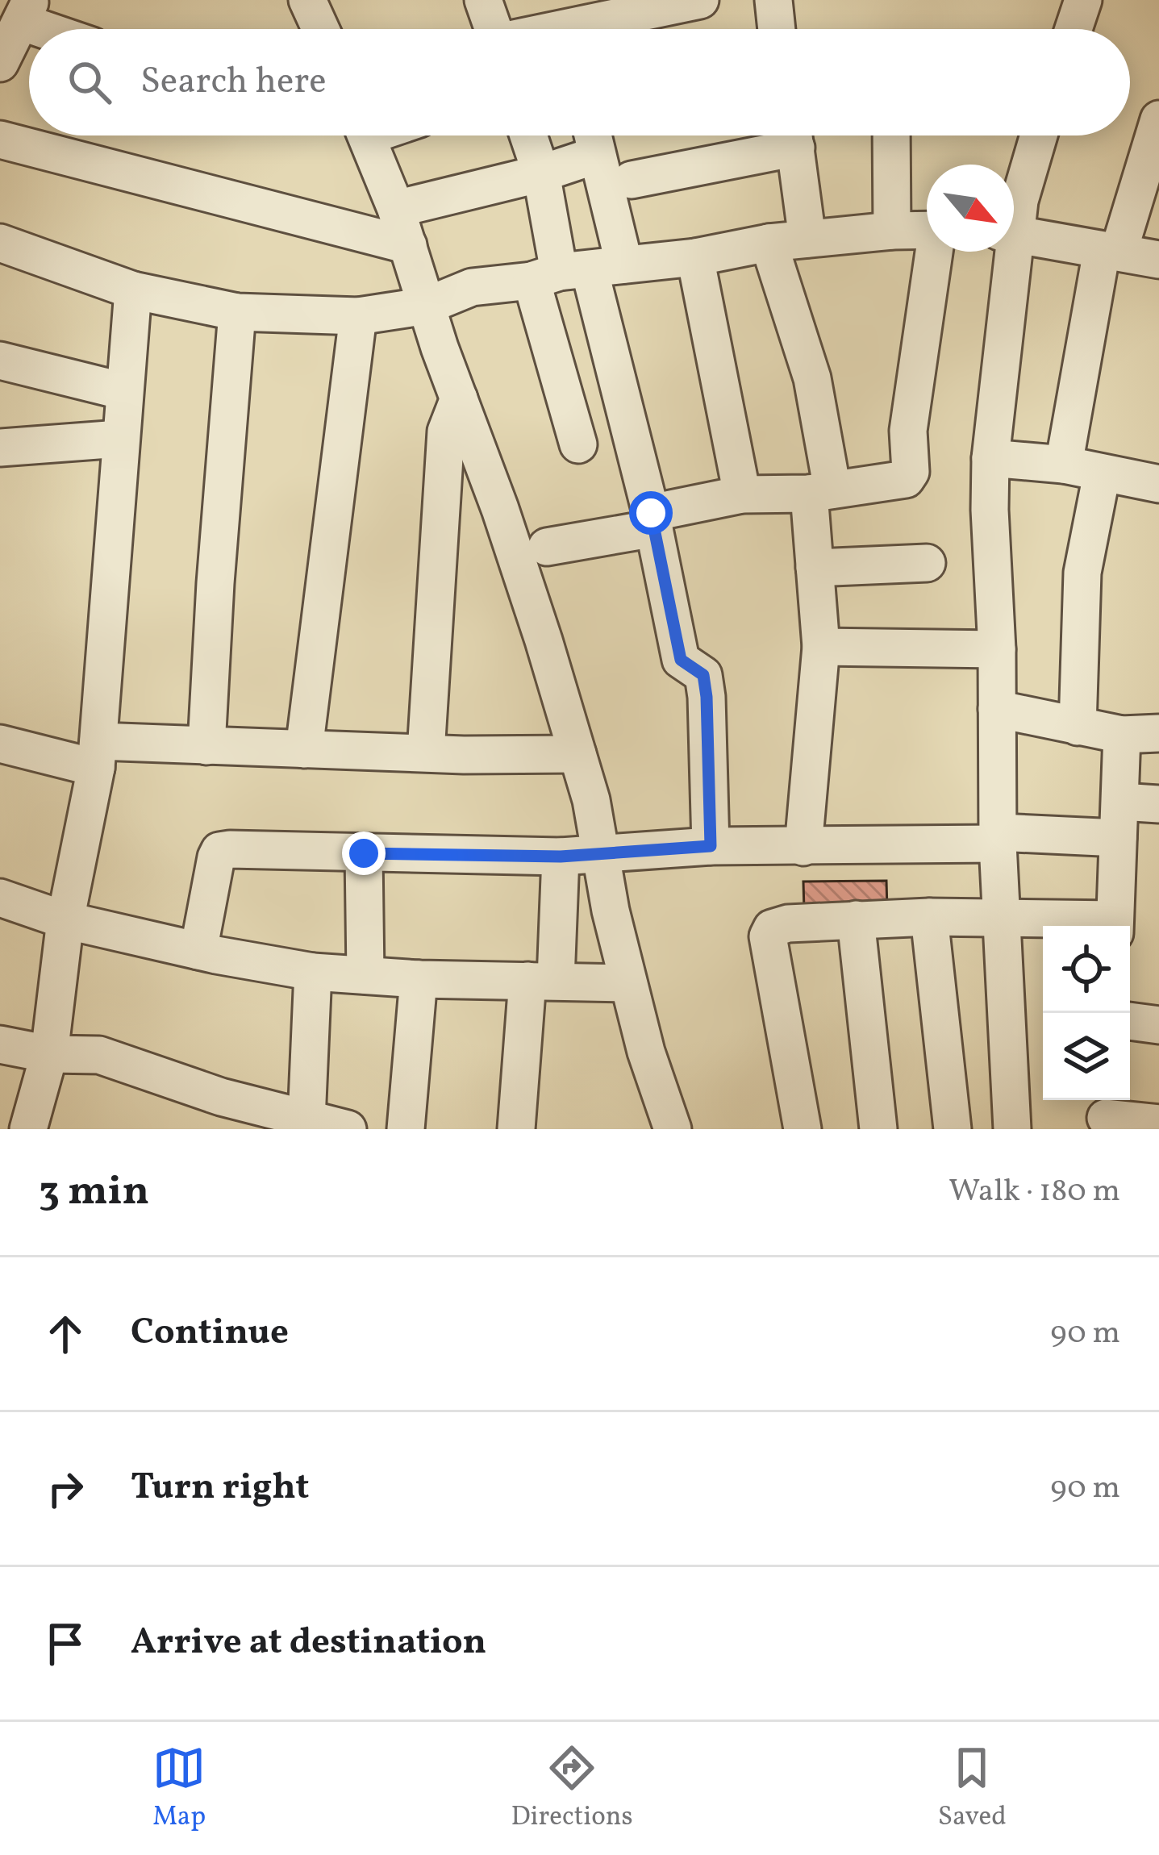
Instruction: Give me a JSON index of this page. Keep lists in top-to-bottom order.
{
  "north": "bottom right",
  "page": {
    "search": "Search here",
    "heading": ["3 min", "Walk · 180 m"],
    "list": [
      ["Continue", "90 m"],
      ["Turn right", "90 m"],
      "Arrive at destination"
    ],
    "nav": ["Map", "Directions", "Saved"]
  }
}
